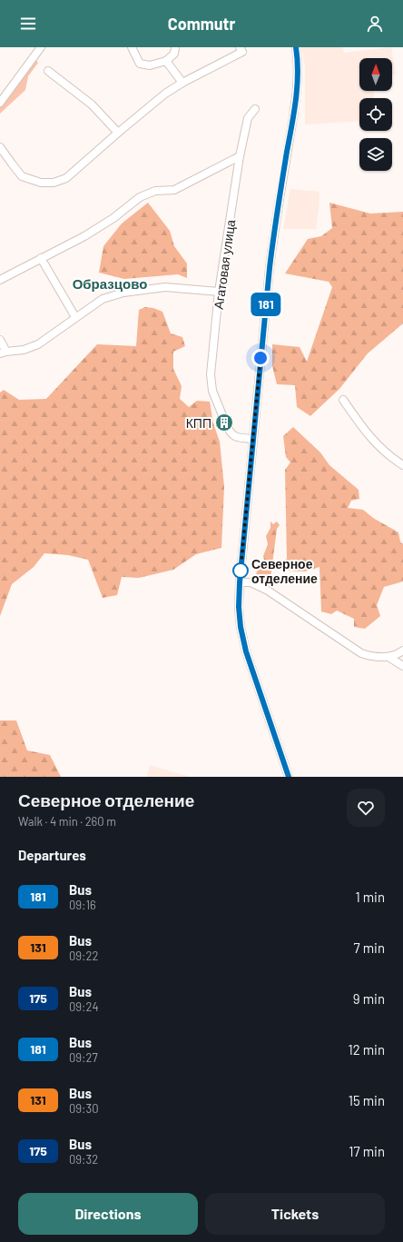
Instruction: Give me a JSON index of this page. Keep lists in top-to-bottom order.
{
  "streets": {
    "street": ["Агатовая улица"]
  },
  "districts": ["Образцово"],
  "places": {
    "building": ["КПП"],
    "other": ["Северное отделение"]
  },
  "lines": ["bus line 181"],
  "north": "top",
  "page": {
    "header": "Commutr",
    "on_map": "181",
    "heading": [
      ["Северное отделение", "Walk · 4 min · 260 m"],
      "Departures"
    ],
    "list": [
      {
        "mark": "181",
        "name": "Bus",
        "note": "09:16",
        "value": "1 min"
      },
      {
        "mark": "131",
        "name": "Bus",
        "note": "09:22",
        "value": "7 min"
      },
      {
        "mark": "175",
        "name": "Bus",
        "note": "09:24",
        "value": "9 min"
      },
      {
        "mark": "181",
        "name": "Bus",
        "note": "09:27",
        "value": "12 min"
      },
      {
        "mark": "131",
        "name": "Bus",
        "note": "09:30",
        "value": "15 min"
      },
      {
        "mark": "175",
        "name": "Bus",
        "note": "09:32",
        "value": "17 min"
      }
    ],
    "buttons": ["Directions", "Tickets"]
  }
}
